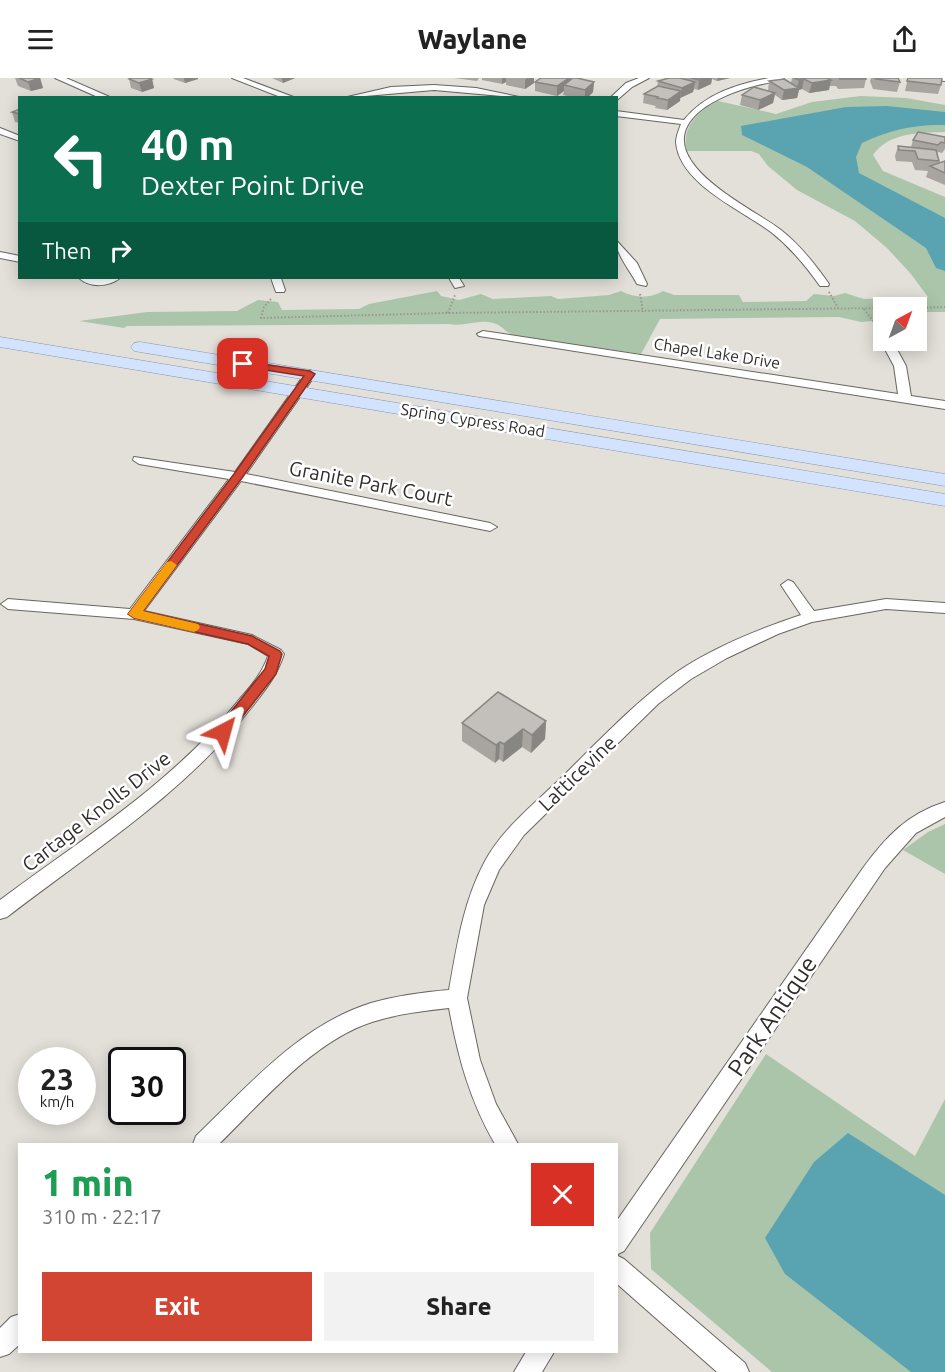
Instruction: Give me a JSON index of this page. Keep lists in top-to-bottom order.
{
  "streets": {
    "main road": ["Spring Cypress Road"],
    "street": [
      "Chapel Lake Drive",
      "Granite Park Court",
      "Latticevine",
      "Cartage Knolls Drive",
      "Park Antique"
    ]
  },
  "north": "top right",
  "page": {
    "header": "Waylane",
    "turn": ["40 m", "Dexter Point Drive"],
    "then": "Then",
    "speed": "23 km/h",
    "limit": "30",
    "heading": ["1 min", "310 m · 22:17"],
    "buttons": ["Exit", "Share"]
  }
}
